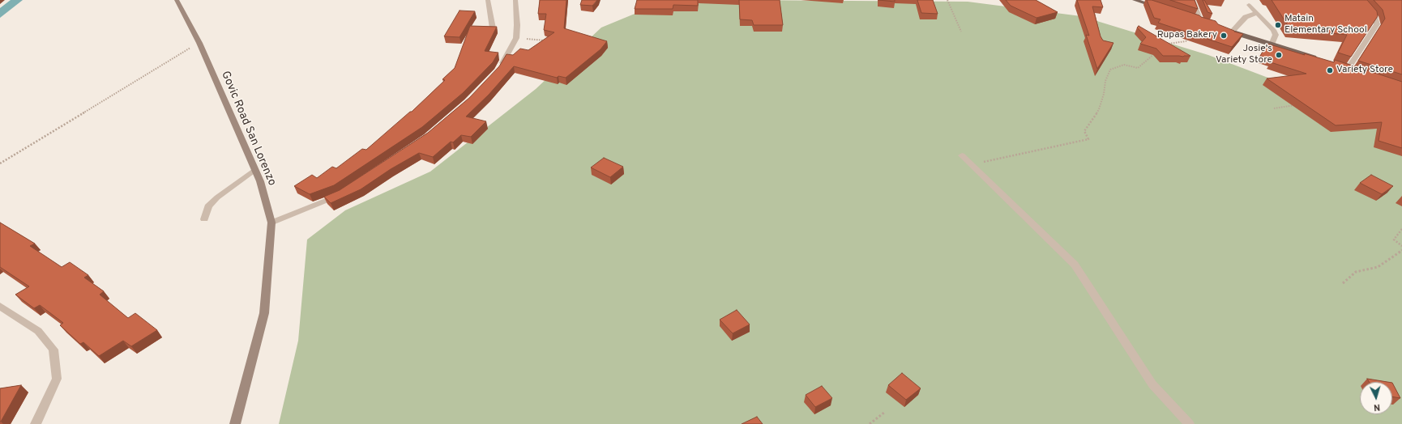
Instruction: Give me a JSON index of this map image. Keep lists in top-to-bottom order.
{
  "streets": {
    "main road": ["Govic Road San Lorenzo"]
  },
  "places": [
    "Matain Elementary School",
    "Rupas Bakery",
    "Josie's Variety Store",
    "Variety Store"
  ],
  "north": "bottom"
}
